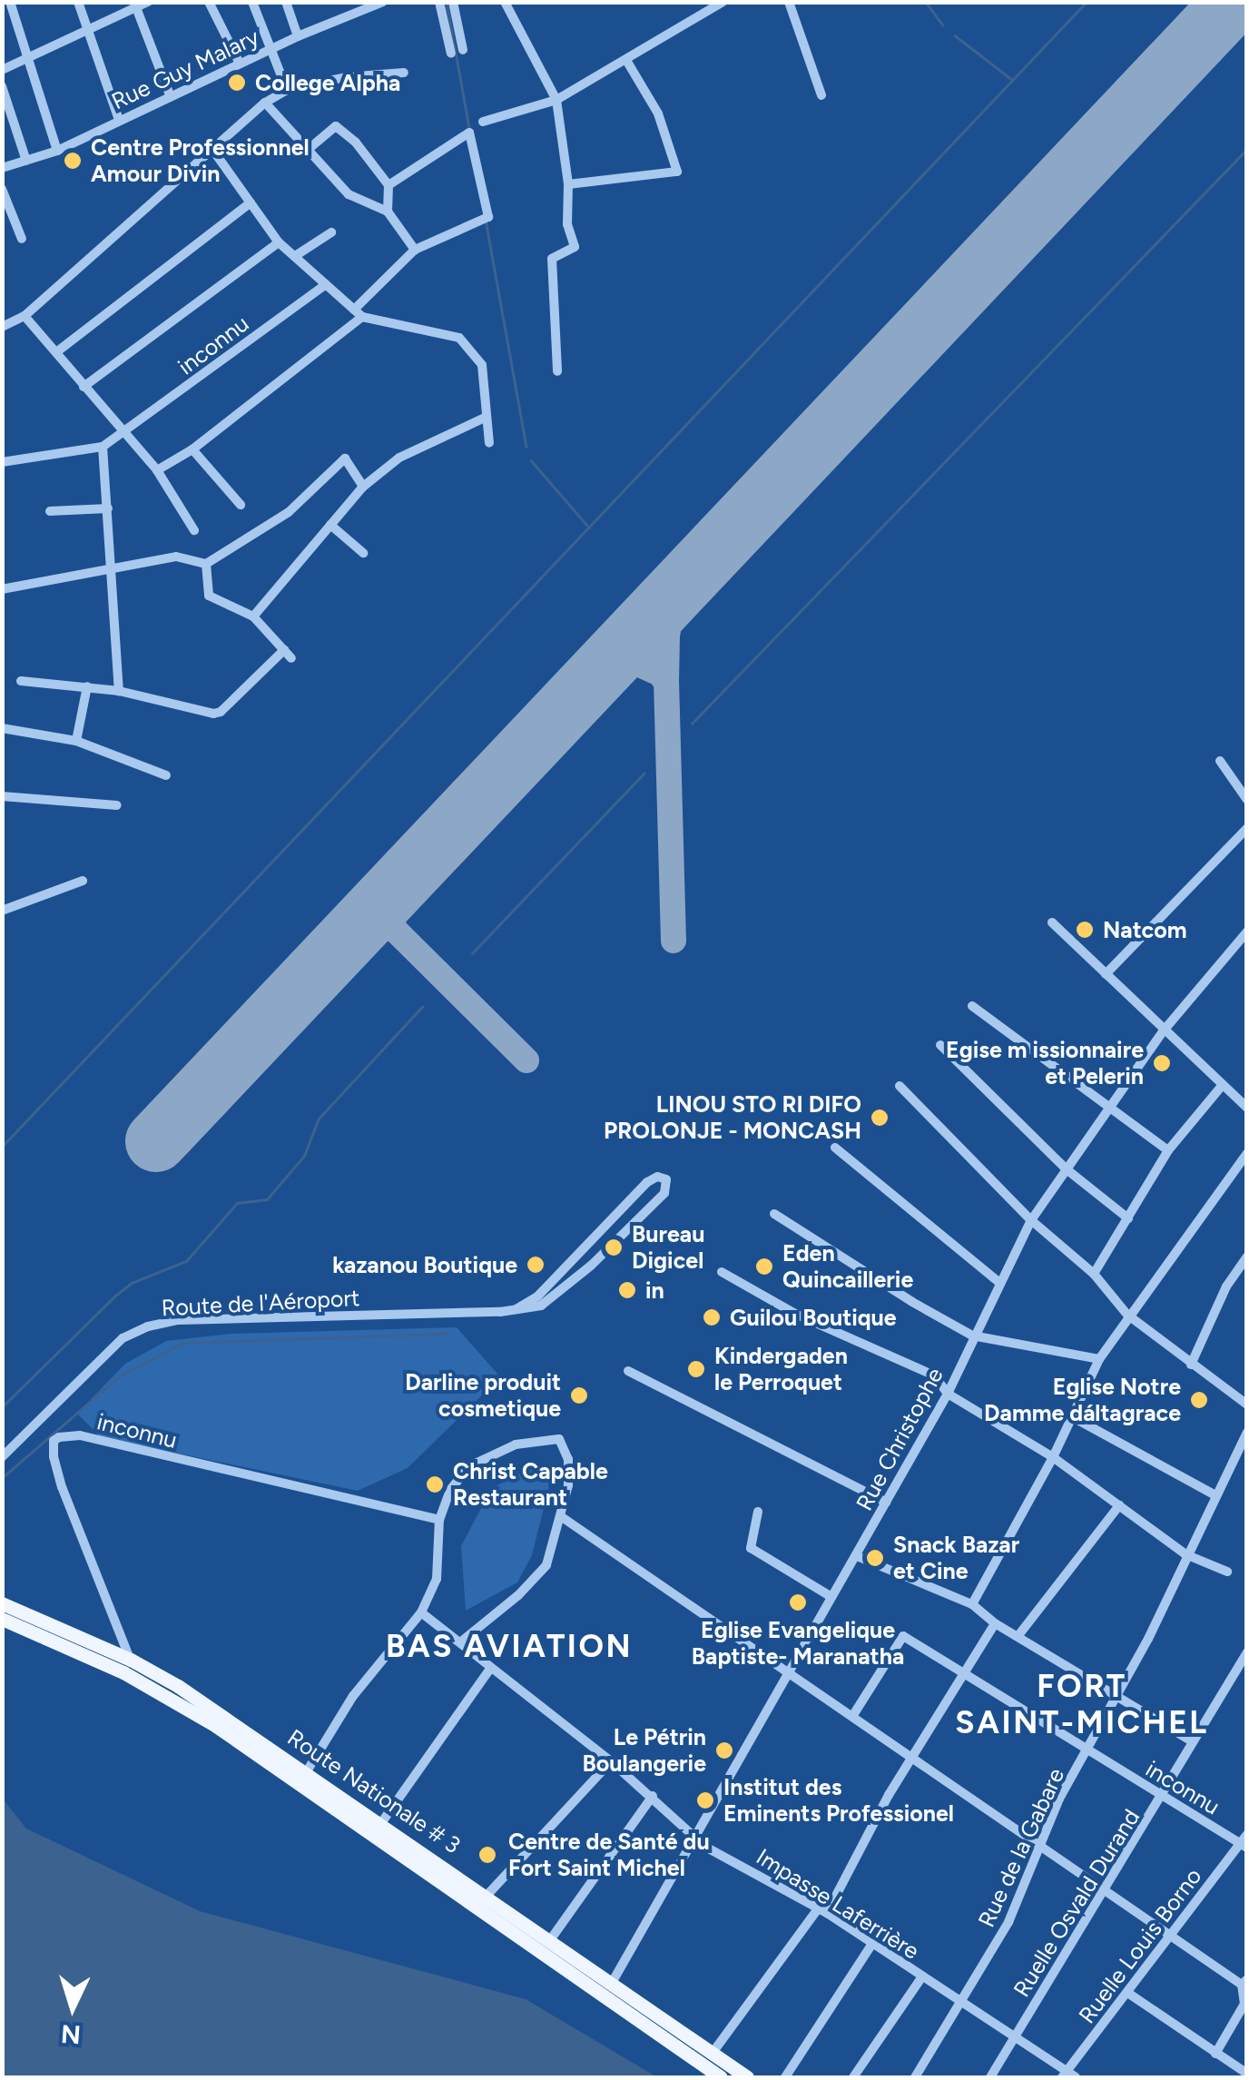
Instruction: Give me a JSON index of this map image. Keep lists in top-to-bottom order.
{
  "streets": {
    "main road": ["Route Nationale # 3"],
    "street": [
      "Rue Guy Malary",
      "inconnu",
      "Route de l'Aéroport",
      "Rue Christophe",
      "Rue de la Gabare",
      "Ruelle Osvald Durand",
      "Impasse Laferrière",
      "Ruelle Louis Borno"
    ]
  },
  "crossings": [
    ["inconnu", "Rue Christophe"],
    ["inconnu", "Route Nationale # 3"],
    ["inconnu", "Rue de la Gabare"],
    ["inconnu", "Ruelle Osvald Durand"],
    ["inconnu", "Ruelle Louis Borno"],
    ["Rue Christophe", "Route Nationale # 3"],
    ["Rue Christophe", "Impasse Laferrière"],
    ["Rue de la Gabare", "Impasse Laferrière"],
    ["Ruelle Osvald Durand", "Impasse Laferrière"],
    ["Impasse Laferrière", "Ruelle Louis Borno"]
  ],
  "districts": ["BAS AVIATION", "FORT SAINT-MICHEL"],
  "places": [
    "College Alpha",
    "Centre Professionnel Amour Divin",
    "Natcom",
    "Egise m issionnaire et Pelerin",
    "LINOU STO RI DIFO PROLONJE - MONCASH",
    "Bureau Digicel",
    "kazanou Boutique",
    "Eden Quincaillerie",
    "in",
    "Guilou Boutique",
    "Kindergaden le Perroquet",
    "Darline produit cosmetique",
    "Eglise Notre Damme dáltagrace",
    "Christ Capable Restaurant",
    "Snack Bazar et Cine",
    "Eglise Evangelique Baptiste- Maranatha",
    "Le Pétrin Boulangerie",
    "Institut des Eminents Professionel",
    "Centre de Santé du Fort Saint Michel"
  ],
  "north": "bottom"
}
